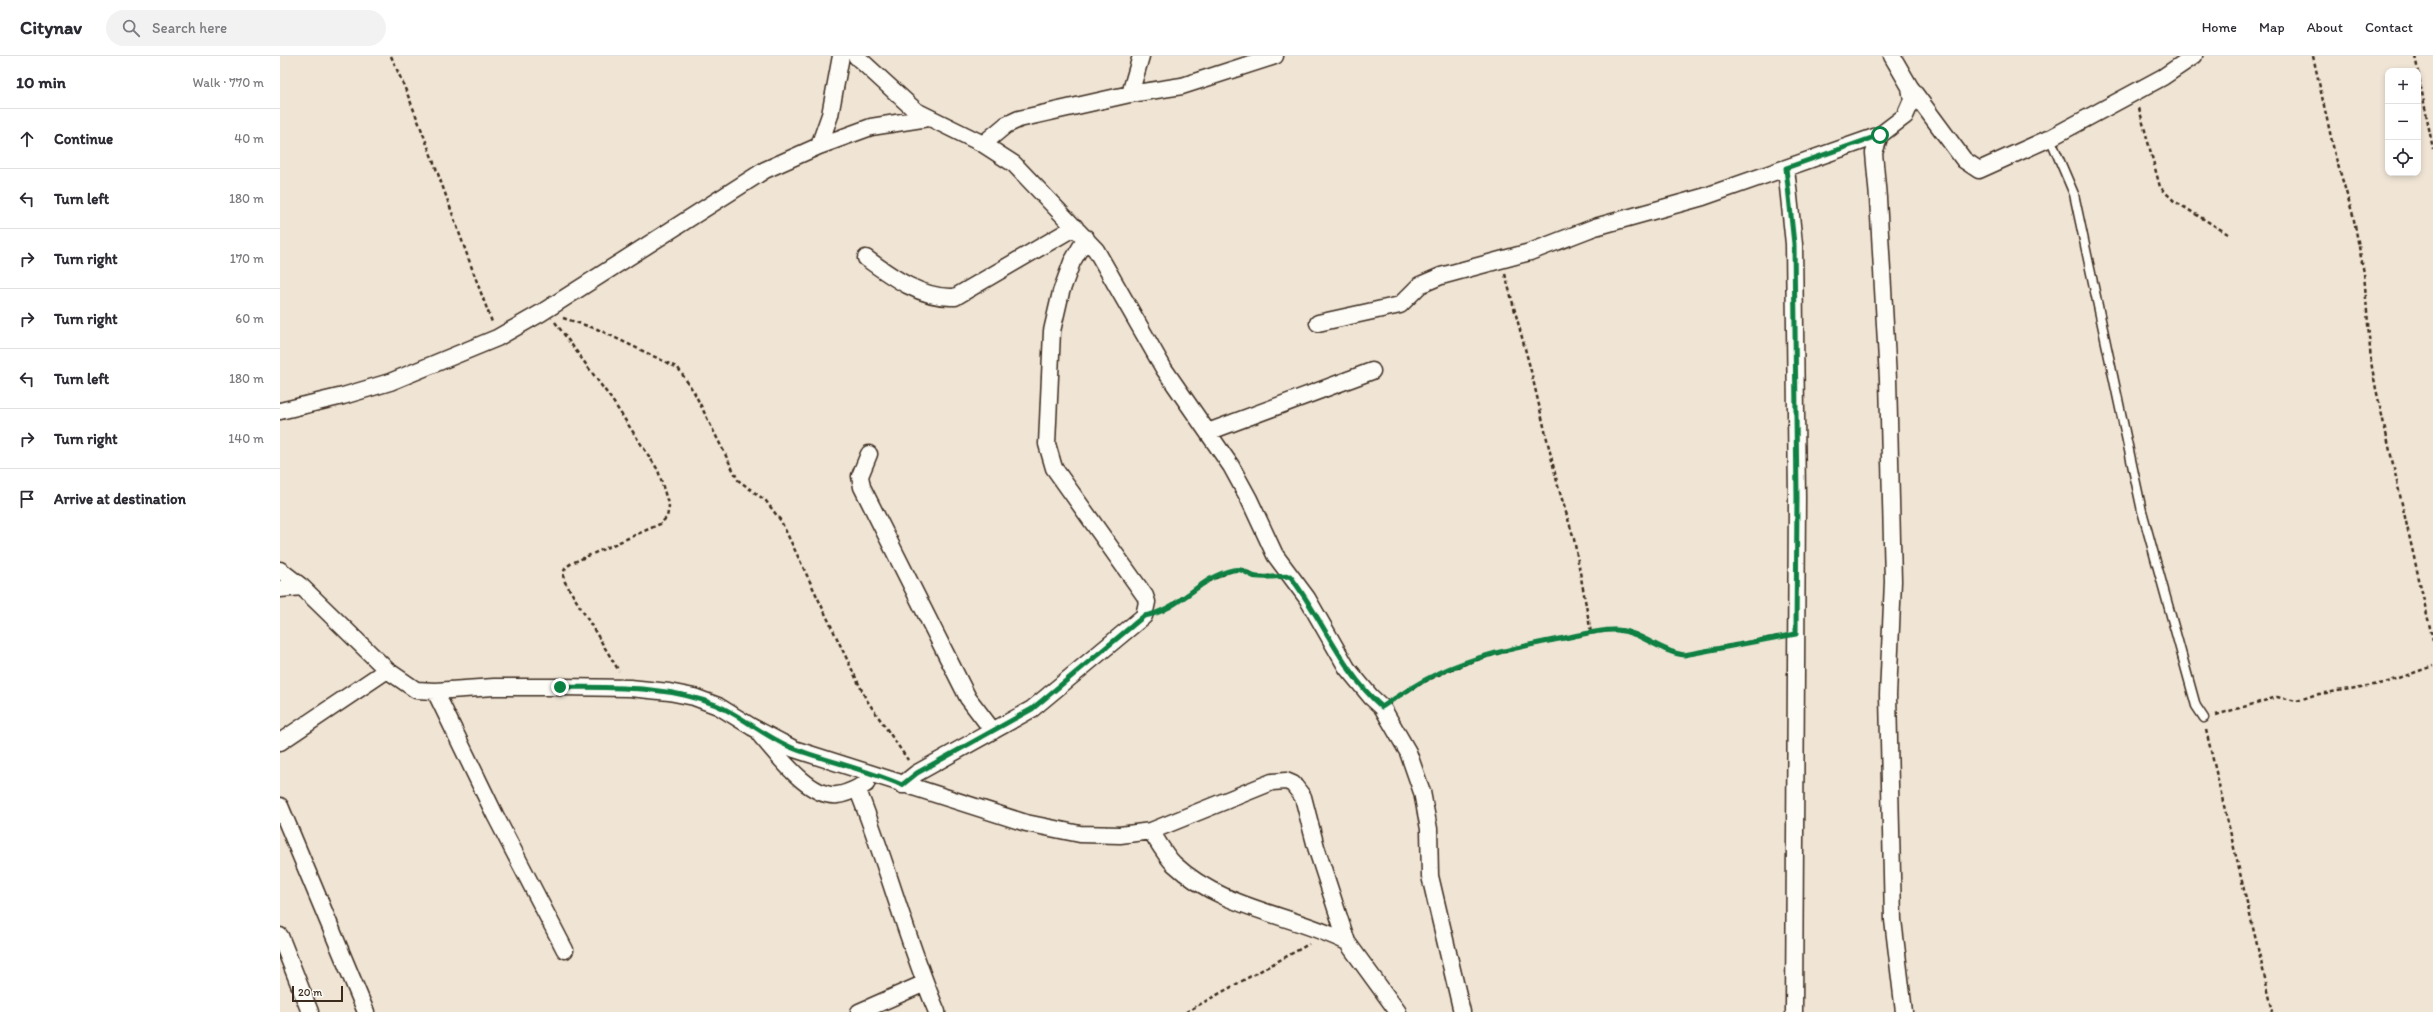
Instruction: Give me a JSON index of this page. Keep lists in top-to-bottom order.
{
  "scale_bar": "20 m",
  "page": {
    "header": "Citynav",
    "search": "Search here",
    "nav": [
      "Home",
      "Map",
      "About",
      "Contact"
    ],
    "heading": ["10 min", "Walk · 770 m"],
    "map_buttons": ["+", "−"],
    "list": [
      ["Continue", "40 m"],
      ["Turn left", "180 m"],
      ["Turn right", "170 m"],
      ["Turn right", "60 m"],
      ["Turn left", "180 m"],
      ["Turn right", "140 m"],
      "Arrive at destination"
    ],
    "scale": "20 m"
  }
}
